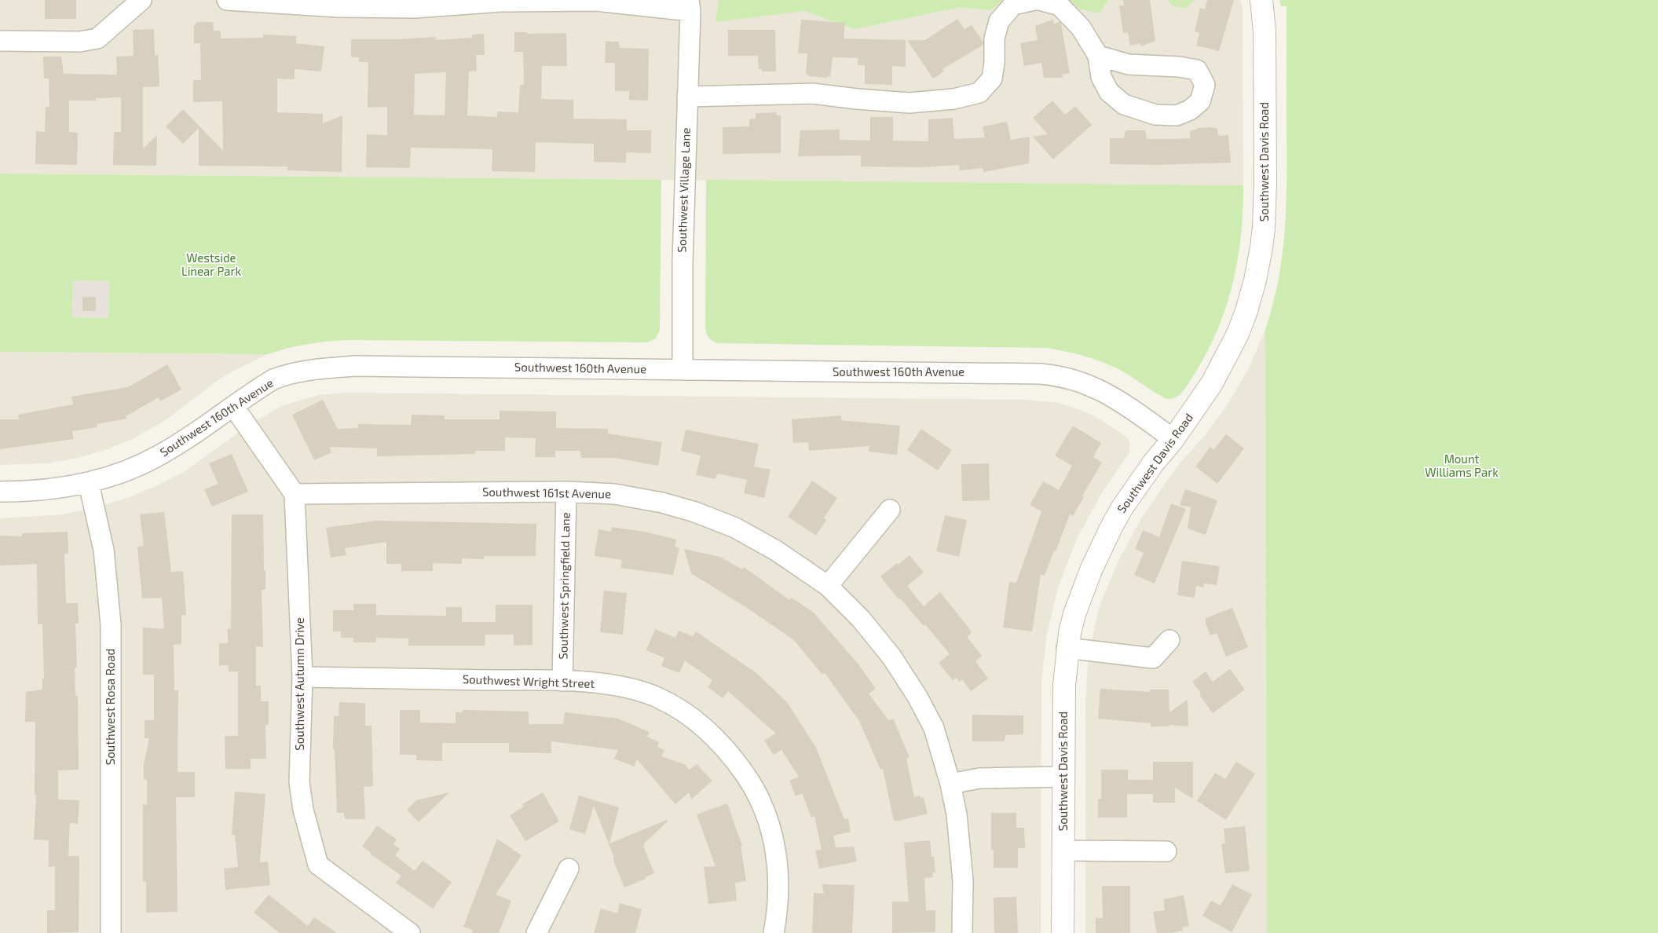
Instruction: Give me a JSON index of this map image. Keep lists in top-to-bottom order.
{
  "streets": {
    "street": [
      "Southwest Davis Road",
      "Southwest Village Lane",
      "Southwest 160th Avenue",
      "Southwest 161st Avenue",
      "Southwest Springfield Lane",
      "Southwest Wright Street",
      "Southwest Autumn Drive",
      "Southwest Rosa Road"
    ]
  },
  "crossings": [
    ["Southwest Davis Road", "Southwest 160th Avenue"],
    ["Southwest Village Lane", "Southwest 160th Avenue"],
    ["Southwest 160th Avenue", "Southwest Rosa Road"],
    ["Southwest 161st Avenue", "Southwest Springfield Lane"],
    ["Southwest 161st Avenue", "Southwest Autumn Drive"],
    ["Southwest Springfield Lane", "Southwest Wright Street"],
    ["Southwest Wright Street", "Southwest Autumn Drive"]
  ],
  "parks": ["Westside Linear Park", "Mount Williams Park"]
}
